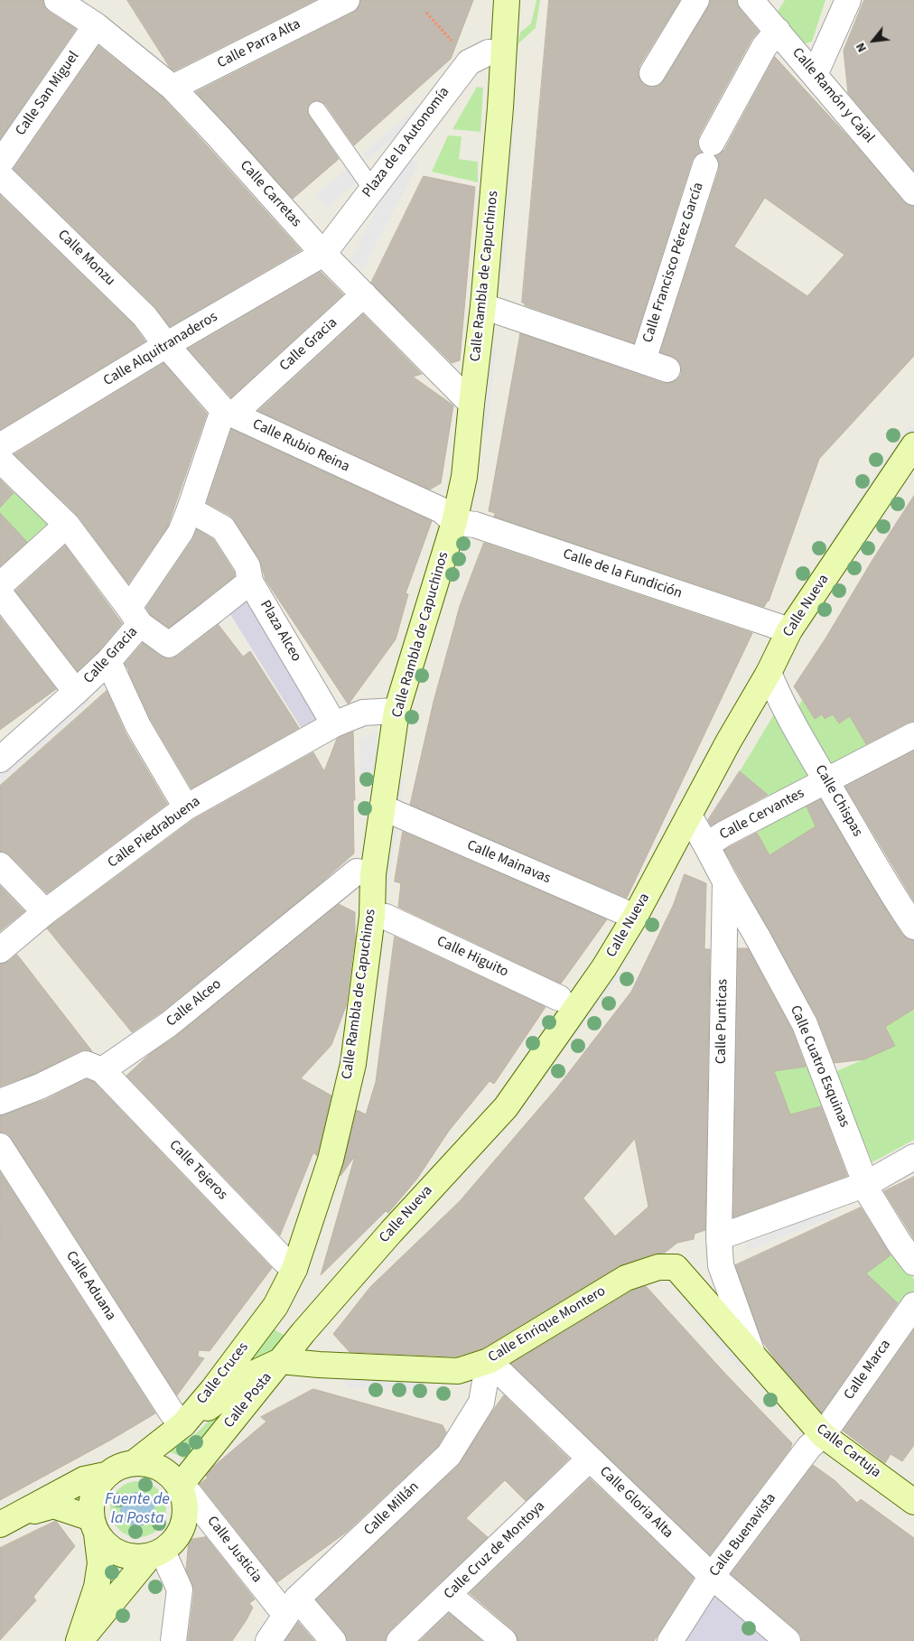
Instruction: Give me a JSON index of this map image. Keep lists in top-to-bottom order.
{
  "streets": {
    "main road": [
      "Calle Rambla de Capuchinos",
      "Calle Nueva",
      "Calle Enrique Montero",
      "Calle Cruces",
      "Calle Posta",
      "Calle Cartuja"
    ],
    "street": [
      "Calle Parra Alta",
      "Calle San Miguel",
      "Calle Ramón y Cajal",
      "Plaza de la Autonomía",
      "Calle Carretas",
      "Calle Monzu",
      "Calle Francisco Pérez García",
      "Calle Gracia",
      "Calle Alquitranaderos",
      "Calle Rubio Reina",
      "Calle de la Fundición",
      "Plaza Alceo",
      "Calle Chispas",
      "Calle Cervantes",
      "Calle Piedrabuena",
      "Calle Mainavas",
      "Calle Higuito",
      "Calle Alceo",
      "Calle Punticas",
      "Calle Cuatro Esquinas",
      "Calle Tejeros",
      "Calle Aduana",
      "Calle Marca",
      "Calle Gloria Alta",
      "Calle Millán",
      "Calle Buenavista",
      "Calle Justicia",
      "Calle Cruz de Montoya"
    ]
  },
  "crossings": [
    ["Calle Parra Alta", "Calle Carretas"],
    ["Calle San Miguel", "Calle Carretas"],
    ["Calle Ramón y Cajal", "Calle Francisco Pérez García"],
    ["Plaza de la Autonomía", "Calle Carretas"],
    ["Plaza de la Autonomía", "Calle Rambla de Capuchinos"],
    ["Plaza de la Autonomía", "Calle Alquitranaderos"],
    ["Calle Carretas", "Calle Rambla de Capuchinos"],
    ["Calle Carretas", "Calle Gracia"],
    ["Calle Carretas", "Calle Alquitranaderos"],
    ["Calle Monzu", "Calle Alquitranaderos"],
    ["Calle Monzu", "Calle Rubio Reina"],
    ["Calle Francisco Pérez García", "Calle Rambla de Capuchinos"],
    ["Calle Rambla de Capuchinos", "Calle Rubio Reina"],
    ["Calle Rambla de Capuchinos", "Calle de la Fundición"],
    ["Calle Rambla de Capuchinos", "Calle Piedrabuena"],
    ["Calle Rambla de Capuchinos", "Calle Mainavas"],
    ["Calle Rambla de Capuchinos", "Calle Alceo"],
    ["Calle Rambla de Capuchinos", "Calle Tejeros"],
    ["Calle Rambla de Capuchinos", "Calle Cruces"],
    ["Calle Gracia", "Calle Rubio Reina"],
    ["Calle Gracia", "Plaza Alceo"],
    ["Calle Alquitranaderos", "Calle Rubio Reina"],
    ["Calle Rubio Reina", "Calle de la Fundición"],
    ["Calle de la Fundición", "Calle Nueva"],
    ["Calle Nueva", "Calle Chispas"],
    ["Calle Nueva", "Calle Mainavas"],
    ["Calle Nueva", "Calle Punticas"],
    ["Calle Nueva", "Calle Enrique Montero"],
    ["Calle Nueva", "Calle Posta"],
    ["Plaza Alceo", "Calle Piedrabuena"],
    ["Calle Chispas", "Calle Cervantes"],
    ["Calle Cervantes", "Calle Punticas"],
    ["Calle Alceo", "Calle Tejeros"],
    ["Calle Punticas", "Calle Cuatro Esquinas"],
    ["Calle Punticas", "Calle Cartuja"],
    ["Calle Tejeros", "Calle Cruces"],
    ["Calle Aduana", "Calle Cruces"],
    ["Calle Aduana", "Calle Posta"],
    ["Calle Enrique Montero", "Calle Posta"],
    ["Calle Enrique Montero", "Calle Cartuja"],
    ["Calle Enrique Montero", "Calle Gloria Alta"],
    ["Calle Enrique Montero", "Calle Millán"],
    ["Calle Marca", "Calle Cartuja"],
    ["Calle Marca", "Calle Buenavista"],
    ["Calle Cruces", "Calle Posta"],
    ["Calle Cruces", "Calle Justicia"],
    ["Calle Posta", "Calle Justicia"],
    ["Calle Cartuja", "Calle Buenavista"],
    ["Calle Gloria Alta", "Calle Millán"],
    ["Calle Gloria Alta", "Calle Buenavista"],
    ["Calle Gloria Alta", "Calle Cruz de Montoya"],
    ["Calle Millán", "Calle Justicia"]
  ],
  "water": ["Fuente de la Posta"],
  "north": "bottom left"
}
